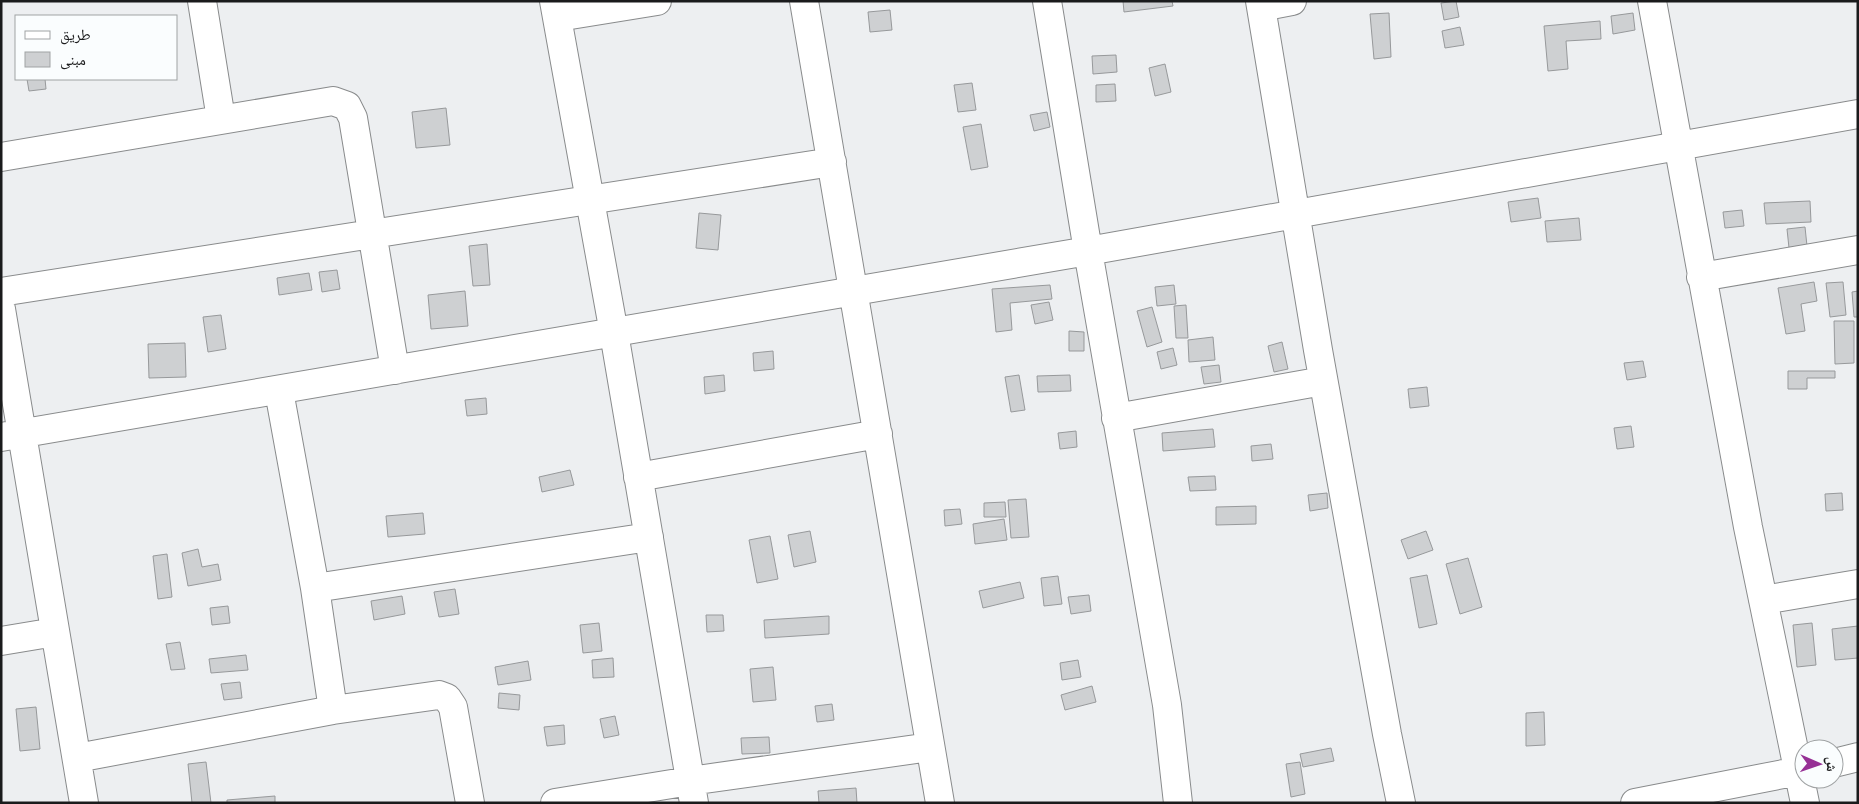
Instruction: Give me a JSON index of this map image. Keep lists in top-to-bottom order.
{
  "legend": ["طريق", "مبنى"],
  "north": "right"
}
